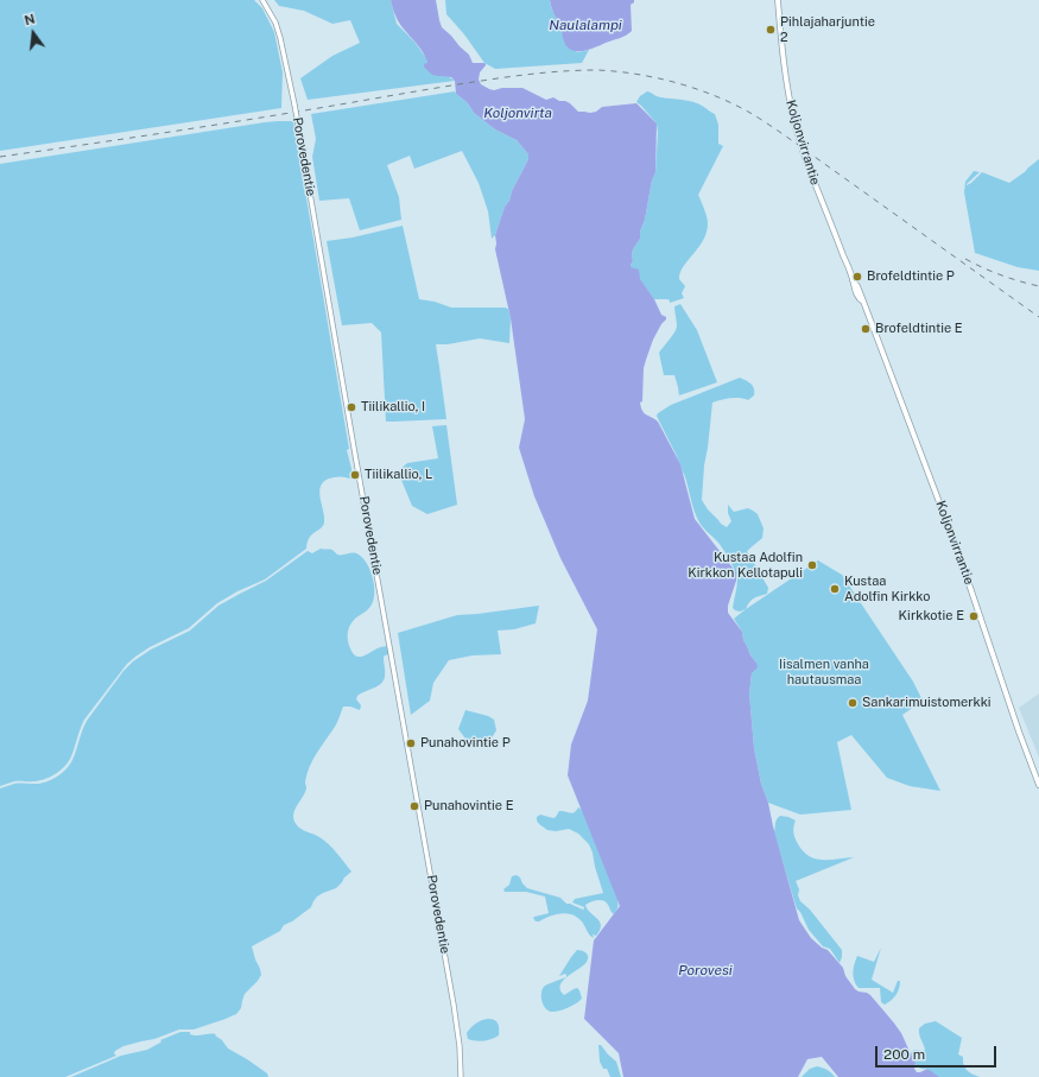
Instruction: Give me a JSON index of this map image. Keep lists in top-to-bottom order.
{
  "streets": {
    "main road": ["Koljonvirrantie"],
    "street": ["Porovedentie"]
  },
  "water": ["Naulalampi", "Koljonvirta", "Porovesi"],
  "parks": ["Iisalmen vanha hautausmaa"],
  "places": [
    "Pihlajaharjuntie 2",
    "Brofeldtintie P",
    "Brofeldtintie E",
    "Tiilikallio, I",
    "Tiilikallio, L",
    "Kustaa Adolfin Kirkkon Kellotapuli",
    "Kustaa Adolfin Kirkko",
    "Kirkkotie E",
    "Sankarimuistomerkki",
    "Punahovintie P",
    "Punahovintie E"
  ],
  "scale_bar": "200 m",
  "north": "top"
}
